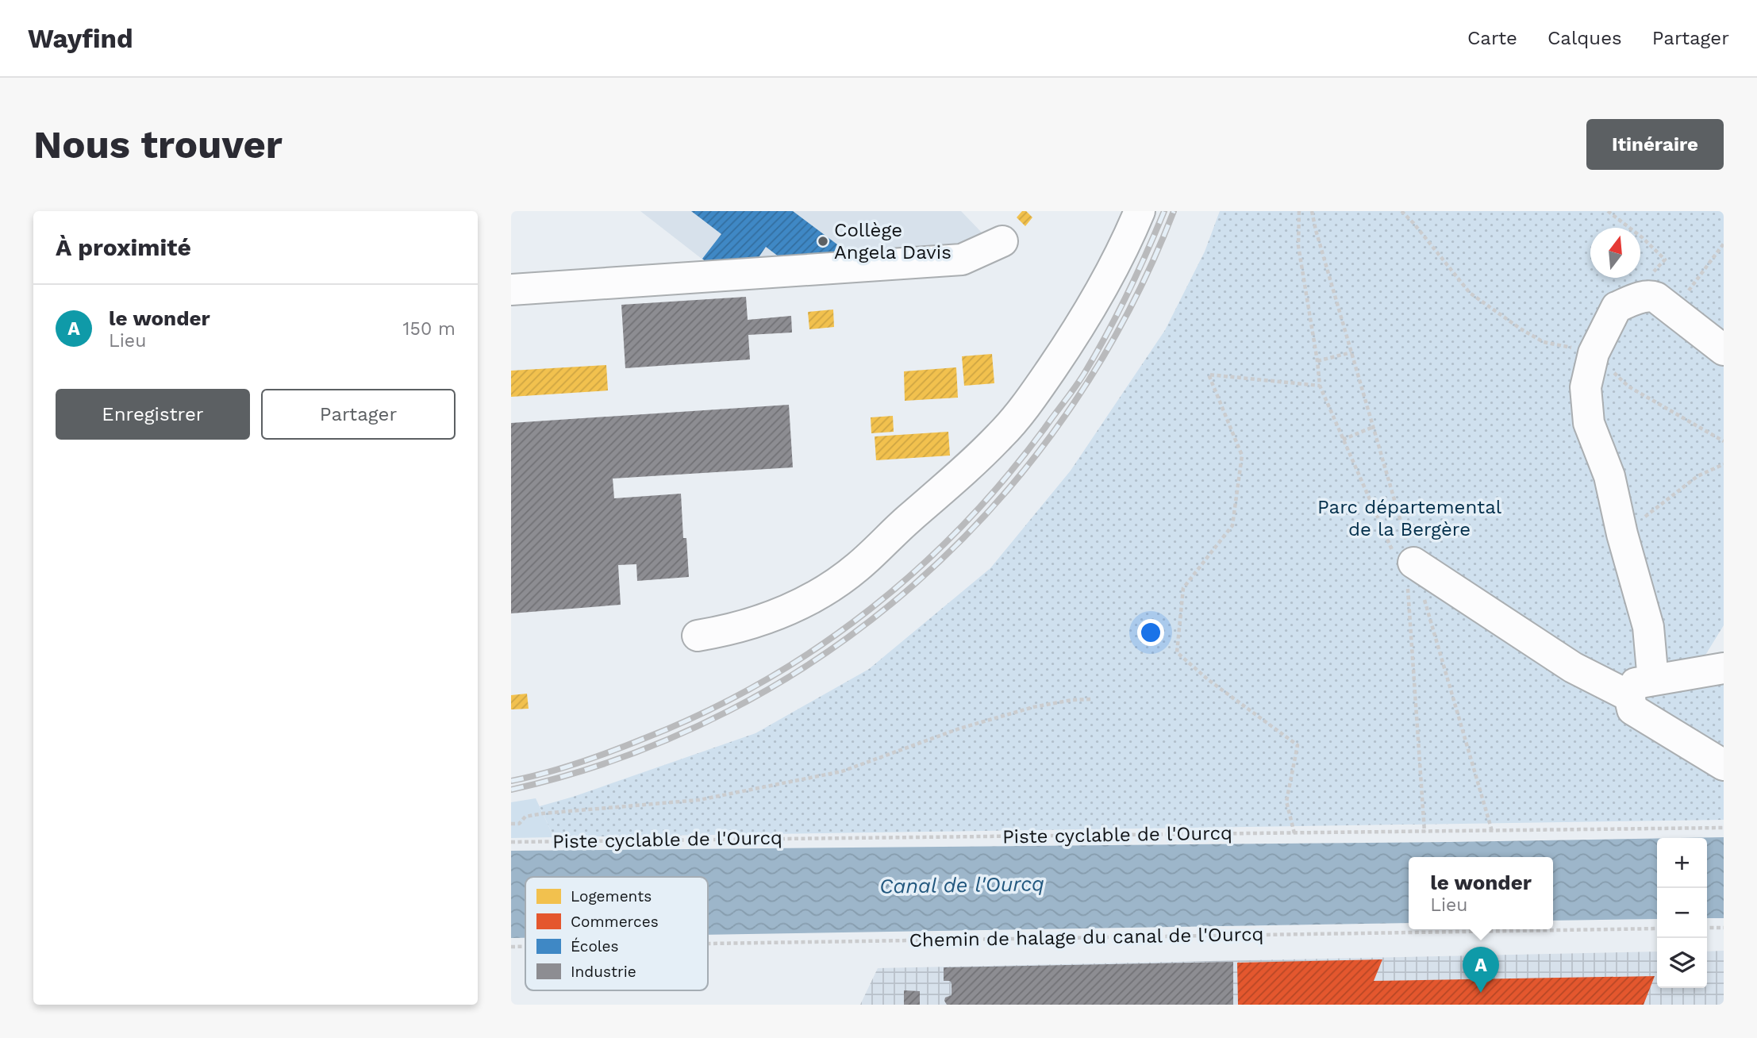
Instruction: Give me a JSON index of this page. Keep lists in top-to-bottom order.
{
  "streets": {
    "path": ["Piste cyclable de l'Ourcq", "Chemin de halage du canal de l'Ourcq"]
  },
  "water": ["Canal de l'Ourcq"],
  "parks": ["Parc départemental de la Bergère"],
  "places": ["Collège Angela Davis"],
  "legend": [
    "Logements",
    "Commerces",
    "Écoles",
    "Industrie"
  ],
  "north": "top",
  "page": {
    "header": "Wayfind",
    "nav": ["Carte", "Calques", "Partager"],
    "buttons": [
      "Itinéraire",
      ["Enregistrer", "Partager"]
    ],
    "title": "Nous trouver",
    "heading": "À proximité",
    "list": [
      {
        "mark": "A",
        "name": "le wonder",
        "note": "Lieu",
        "value": "150 m"
      }
    ],
    "map_buttons": ["+", "−"],
    "popup": ["le wonder", "Lieu"],
    "pins": "A"
  }
}
